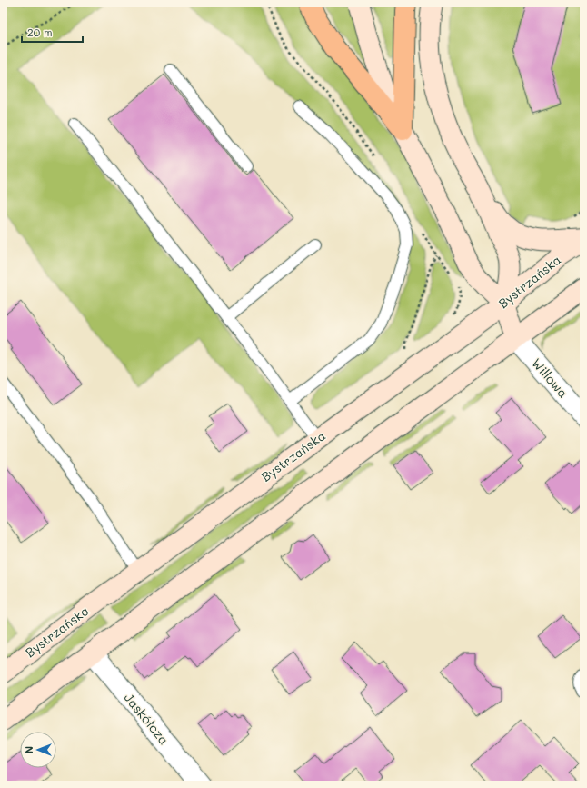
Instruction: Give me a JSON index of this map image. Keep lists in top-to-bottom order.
{
  "streets": {
    "main road": ["Bystrzańska"],
    "street": ["Willowa", "Jaskółcza"]
  },
  "scale_bar": "20 m",
  "north": "left"
}
